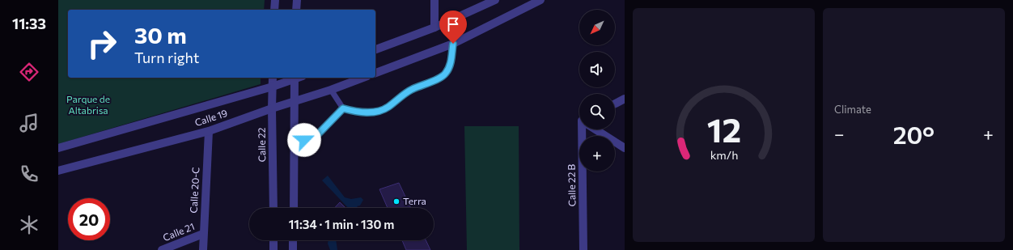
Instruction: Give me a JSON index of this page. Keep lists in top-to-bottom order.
{
  "streets": {
    "street": [
      "Calle 19",
      "Calle 22",
      "Calle 22 B",
      "Calle 20-C",
      "Calle 21"
    ]
  },
  "crossings": [
    ["Calle 19", "Calle 22"],
    ["Calle 19", "Calle 20-C"],
    ["Calle 20-C", "Calle 21"]
  ],
  "parks": ["Parque de Altabrisa"],
  "places": ["Terra"],
  "north": "bottom left",
  "page": {
    "tabs": "11:33",
    "tile": "Climate",
    "map_buttons": "+",
    "turn": ["30 m", "Turn right"],
    "heat": ["−", "20°", "+"],
    "limit": "20",
    "trip": "11:34 · 1 min · 130 m",
    "gauge": ["12", "km/h"]
  }
}
